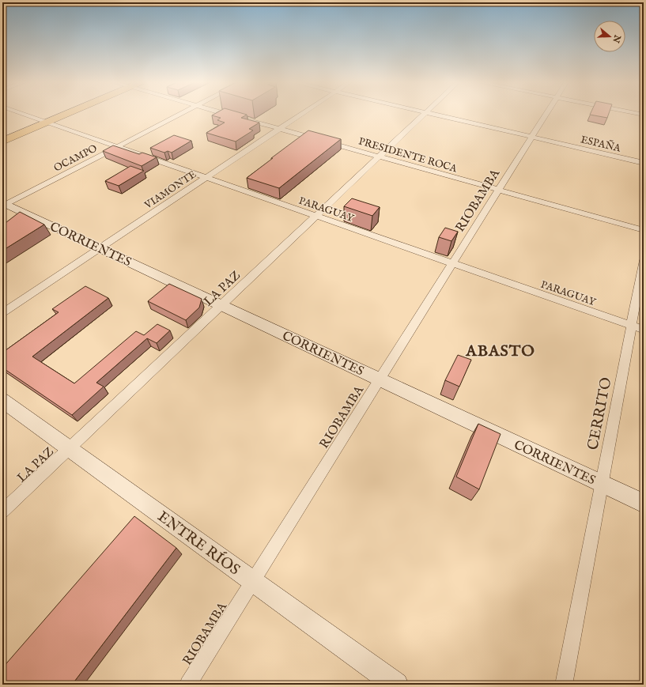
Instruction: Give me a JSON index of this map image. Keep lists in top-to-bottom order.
{
  "streets": {
    "main road": ["CORRIENTES", "ENTRE RÍOS"],
    "street": [
      "ESPAÑA",
      "PRESIDENTE ROCA",
      "OCAMPO",
      "VIAMONTE",
      "RIOBAMBA",
      "PARAGUAY",
      "LA PAZ",
      "CERRITO"
    ]
  },
  "crossings": [
    ["ESPAÑA", "RIOBAMBA"],
    ["PRESIDENTE ROCA", "VIAMONTE"],
    ["PRESIDENTE ROCA", "RIOBAMBA"],
    ["PRESIDENTE ROCA", "LA PAZ"],
    ["OCAMPO", "PARAGUAY"],
    ["OCAMPO", "CORRIENTES"],
    ["VIAMONTE", "PARAGUAY"],
    ["VIAMONTE", "CORRIENTES"],
    ["RIOBAMBA", "PARAGUAY"],
    ["RIOBAMBA", "CORRIENTES"],
    ["RIOBAMBA", "ENTRE RÍOS"],
    ["PARAGUAY", "LA PAZ"],
    ["PARAGUAY", "CERRITO"],
    ["CORRIENTES", "LA PAZ"],
    ["CORRIENTES", "CERRITO"],
    ["LA PAZ", "ENTRE RÍOS"]
  ],
  "districts": ["ABASTO"],
  "north": "right"
}
